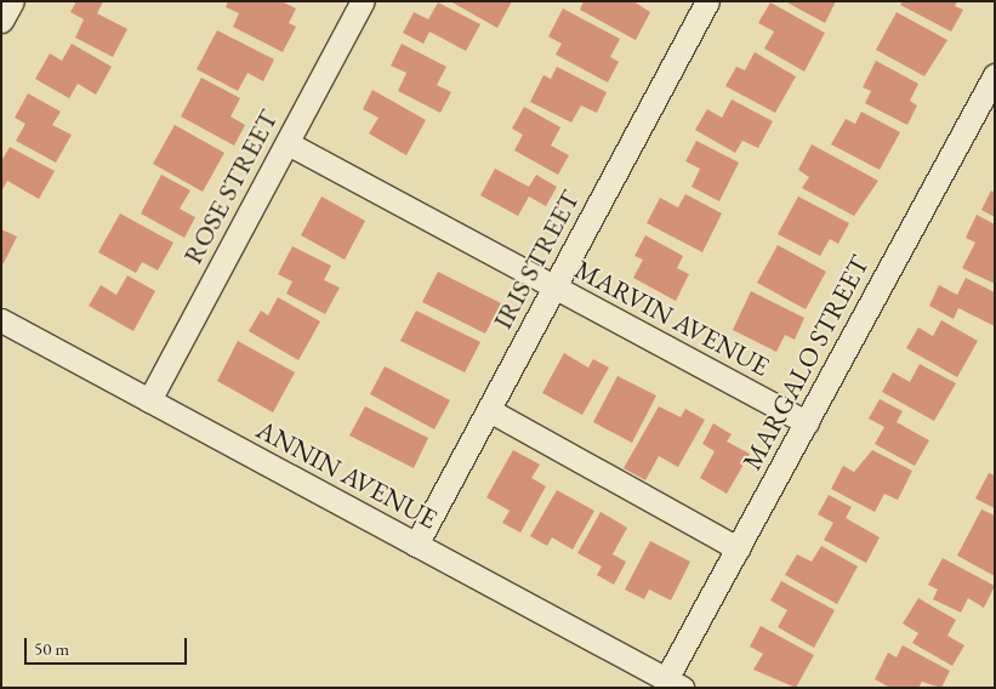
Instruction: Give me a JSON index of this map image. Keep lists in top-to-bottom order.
{
  "streets": {
    "street": [
      "ROSE STREET",
      "IRIS STREET",
      "MARVIN AVENUE",
      "MARGALO STREET",
      "ANNIN AVENUE"
    ]
  },
  "crossings": [
    ["ROSE STREET", "MARVIN AVENUE"],
    ["ROSE STREET", "ANNIN AVENUE"],
    ["IRIS STREET", "MARVIN AVENUE"],
    ["IRIS STREET", "ANNIN AVENUE"],
    ["MARVIN AVENUE", "MARGALO STREET"],
    ["MARGALO STREET", "ANNIN AVENUE"]
  ],
  "scale_bar": "50 m"
}
